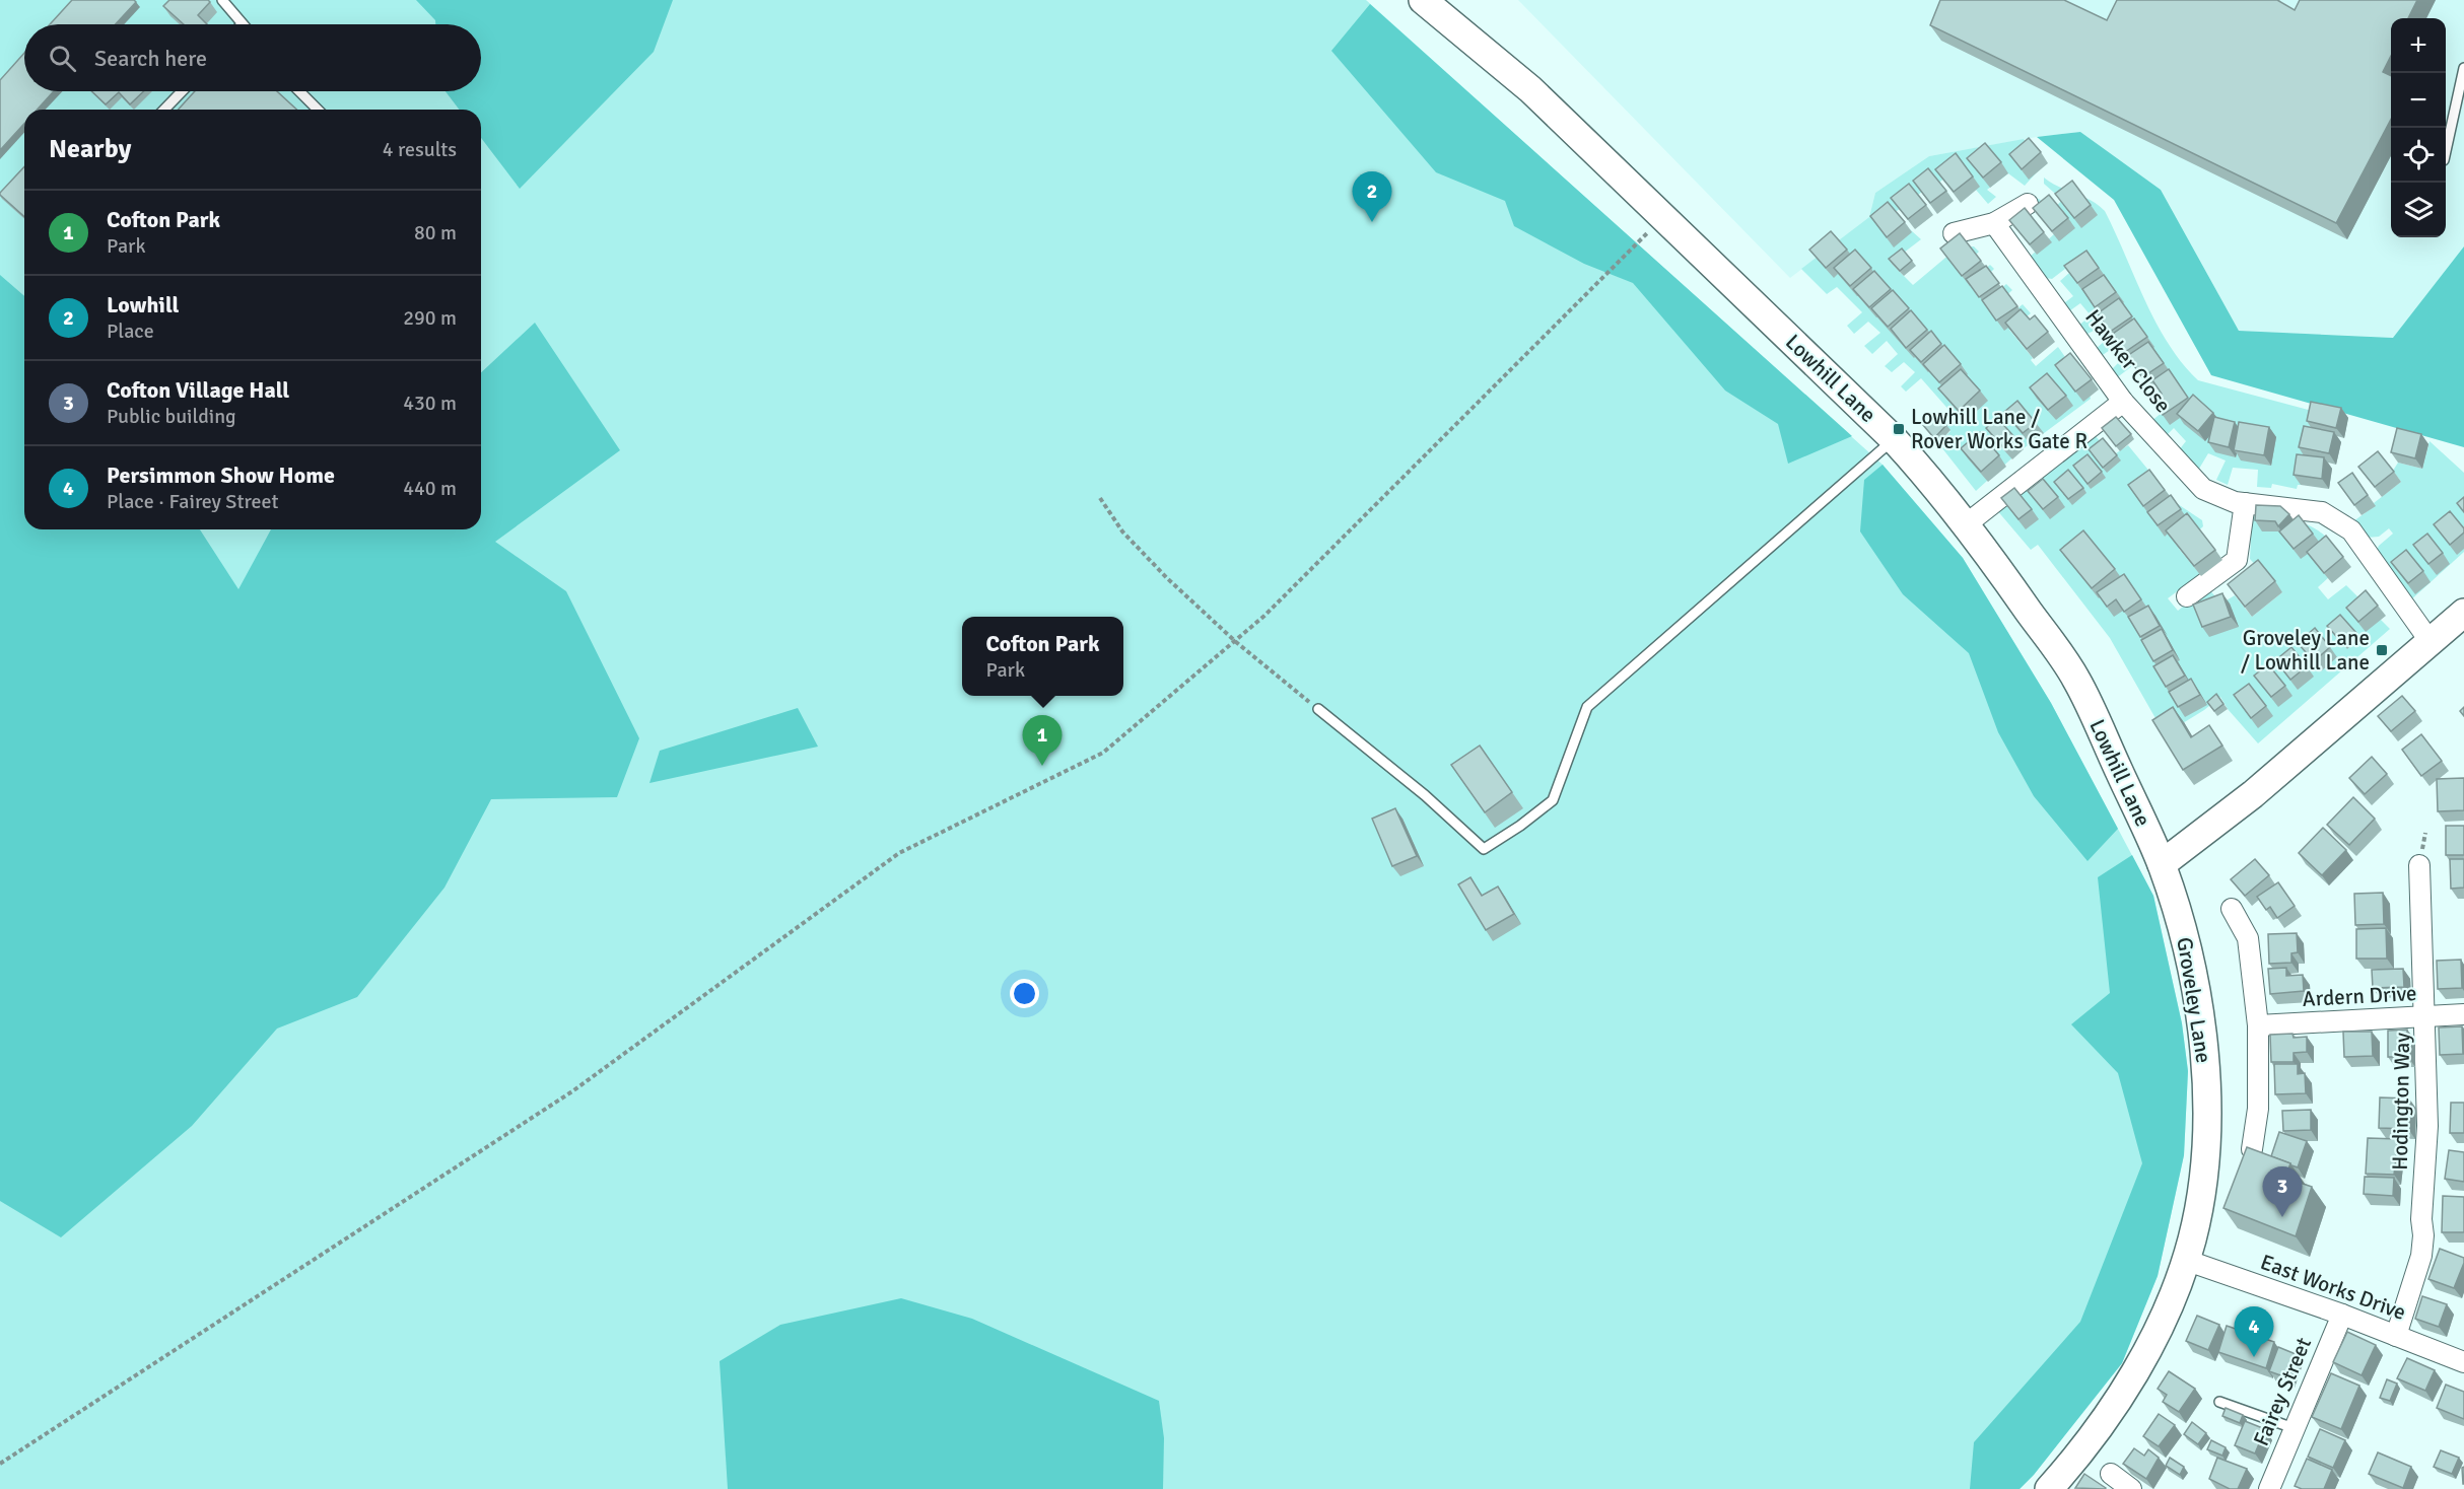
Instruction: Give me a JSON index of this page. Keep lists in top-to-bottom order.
{
  "streets": {
    "street": [
      "Hawker Close",
      "Lowhill Lane",
      "Ardern Drive",
      "Groveley Lane",
      "Hodington Way",
      "East Works Drive",
      "Fairey Street"
    ]
  },
  "crossings": [
    ["Lowhill Lane", "Groveley Lane"],
    ["Ardern Drive", "Hodington Way"],
    ["Groveley Lane", "East Works Drive"],
    ["Hodington Way", "East Works Drive"],
    ["East Works Drive", "Fairey Street"]
  ],
  "places": {
    "transit": ["Lowhill Lane / Rover Works Gate R", "Groveley Lane / Lowhill Lane"]
  },
  "page": {
    "map_buttons": ["+", "−"],
    "search": "Search here",
    "heading": ["Nearby", "4 results"],
    "pins": [
      "2",
      "1",
      "3",
      "4"
    ],
    "list": [
      {
        "mark": "1",
        "name": "Cofton Park",
        "note": "Park",
        "value": "80 m"
      },
      {
        "mark": "2",
        "name": "Lowhill",
        "note": "Place",
        "value": "290 m"
      },
      {
        "mark": "3",
        "name": "Cofton Village Hall",
        "note": "Public building",
        "value": "430 m"
      },
      {
        "mark": "4",
        "name": "Persimmon Show Home",
        "note": "Place · Fairey Street",
        "value": "440 m"
      }
    ],
    "popup": ["Cofton Park", "Park"]
  }
}
